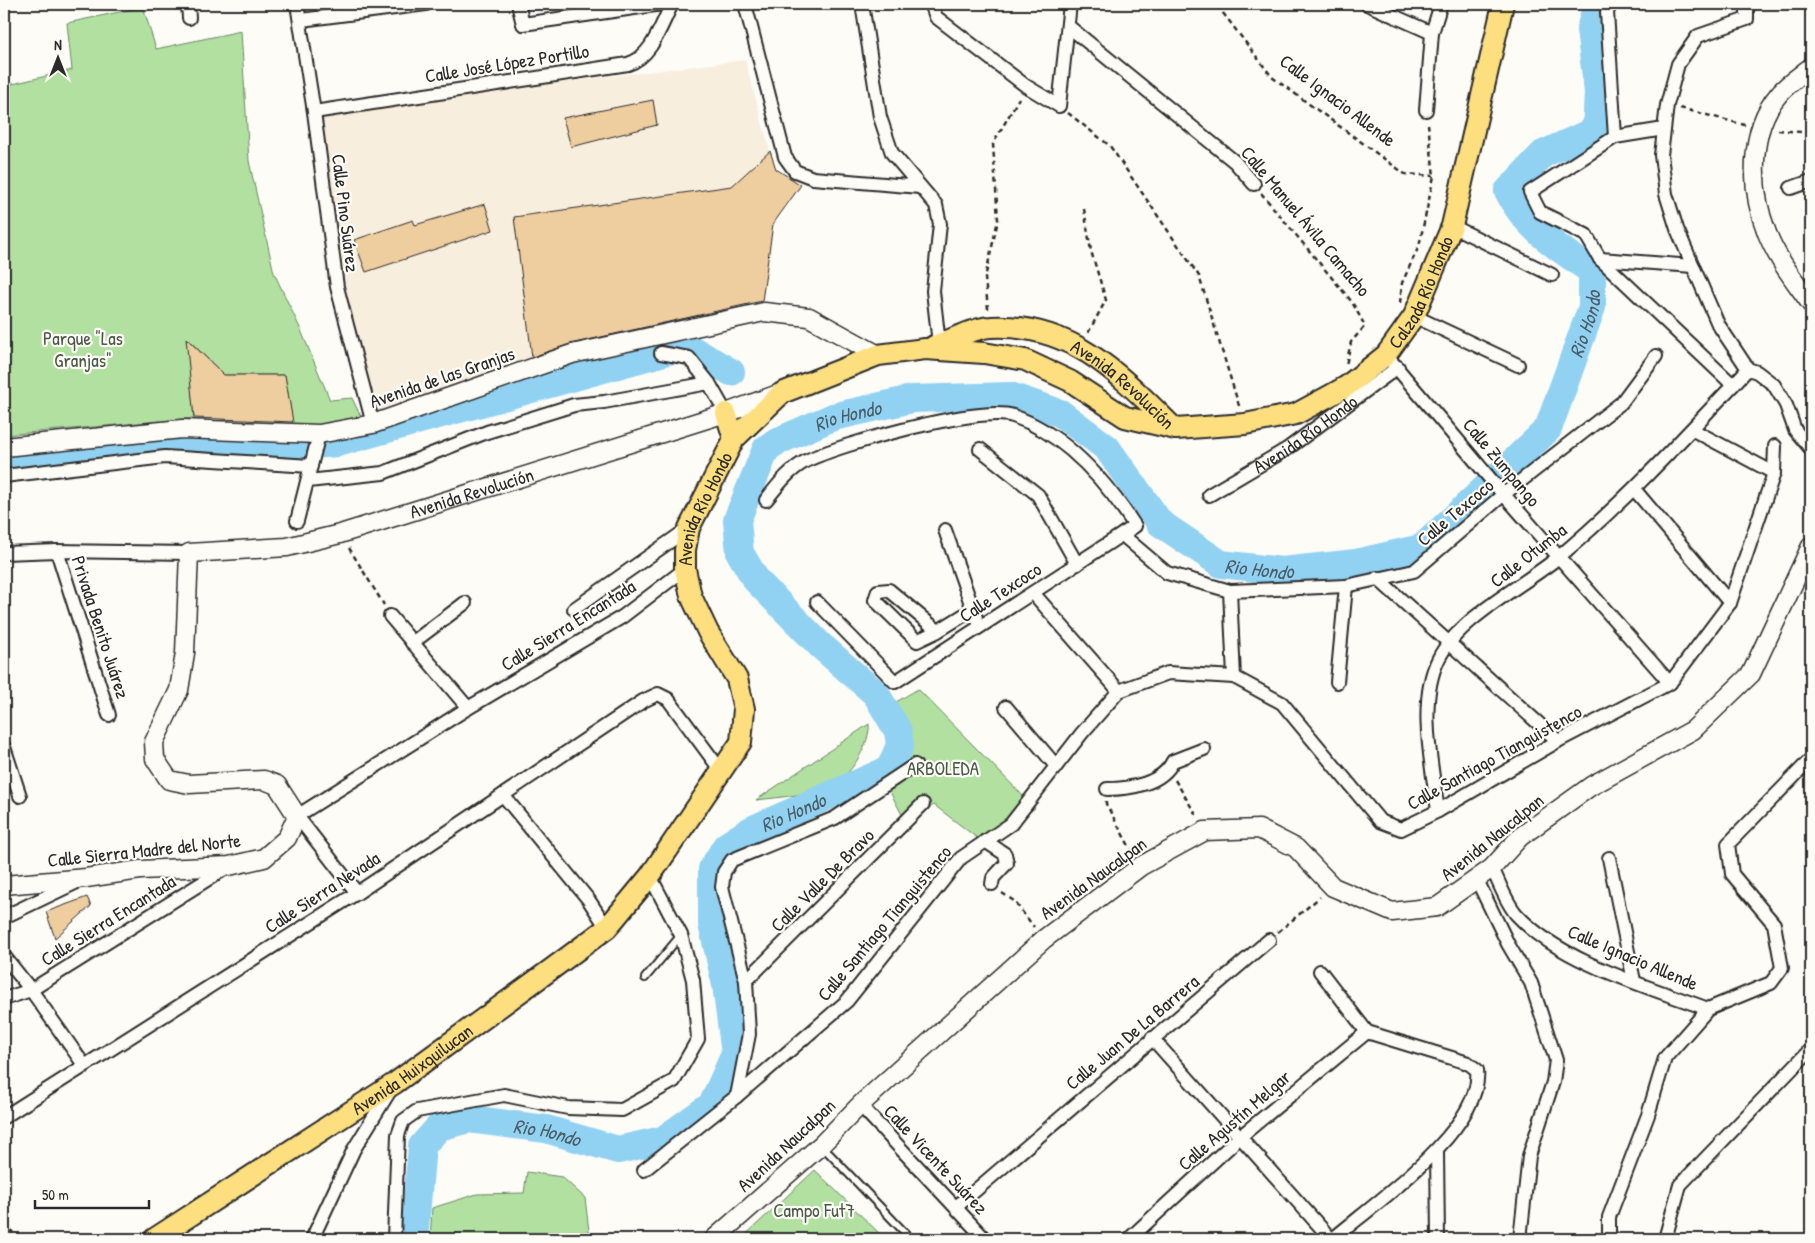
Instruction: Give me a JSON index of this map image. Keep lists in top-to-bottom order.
{
  "streets": {
    "main road": [
      "Calzada Río Hondo",
      "Avenida de las Granjas",
      "Avenida Revolución",
      "Avenida Río Hondo",
      "Avenida Naucalpan",
      "Calle Sierra Madre del Norte",
      "Avenida Huixquilucan"
    ],
    "street": [
      "Calle José López Portillo",
      "Calle Ignacio Allende",
      "Calle Pino Suárez",
      "Calle Manuel Ávila Camacho",
      "Calle Zumpango",
      "Calle Texcoco",
      "Calle Otumba",
      "Calle Sierra Encantada",
      "Privada Benito Juárez",
      "Calle Santiago Tianguistenco",
      "Calle Valle De Bravo",
      "Calle Sierra Nevada",
      "Calle Juan De La Barrera",
      "Calle Agustín Melgar",
      "Calle Vicente Suárez"
    ]
  },
  "crossings": [
    ["Calle José López Portillo", "Calle Pino Suárez"],
    ["Calle Ignacio Allende", "Avenida Naucalpan"],
    ["Calle Pino Suárez", "Avenida de las Granjas"],
    ["Calle Manuel Ávila Camacho", "Calzada Río Hondo"],
    ["Calzada Río Hondo", "Avenida Revolución"],
    ["Calzada Río Hondo", "Avenida Río Hondo"],
    ["Calzada Río Hondo", "Calle Zumpango"],
    ["Avenida de las Granjas", "Avenida Revolución"],
    ["Avenida Revolución", "Avenida Río Hondo"],
    ["Avenida Revolución", "Privada Benito Juárez"],
    ["Avenida Río Hondo", "Calle Zumpango"],
    ["Avenida Río Hondo", "Calle Sierra Encantada"],
    ["Avenida Río Hondo", "Calle Sierra Nevada"],
    ["Avenida Río Hondo", "Avenida Huixquilucan"],
    ["Calle Zumpango", "Calle Texcoco"],
    ["Calle Zumpango", "Calle Otumba"],
    ["Calle Zumpango", "Calle Santiago Tianguistenco"],
    ["Calle Otumba", "Calle Santiago Tianguistenco"],
    ["Calle Sierra Encantada", "Calle Sierra Madre del Norte"],
    ["Avenida Naucalpan", "Calle Vicente Suárez"],
    ["Calle Juan De La Barrera", "Calle Vicente Suárez"]
  ],
  "water": ["Rio Hondo"],
  "parks": ["Parque \"Las Granjas\"", "ARBOLEDA", "Campo Fut7"],
  "scale_bar": "50 m",
  "north": "top"
}
